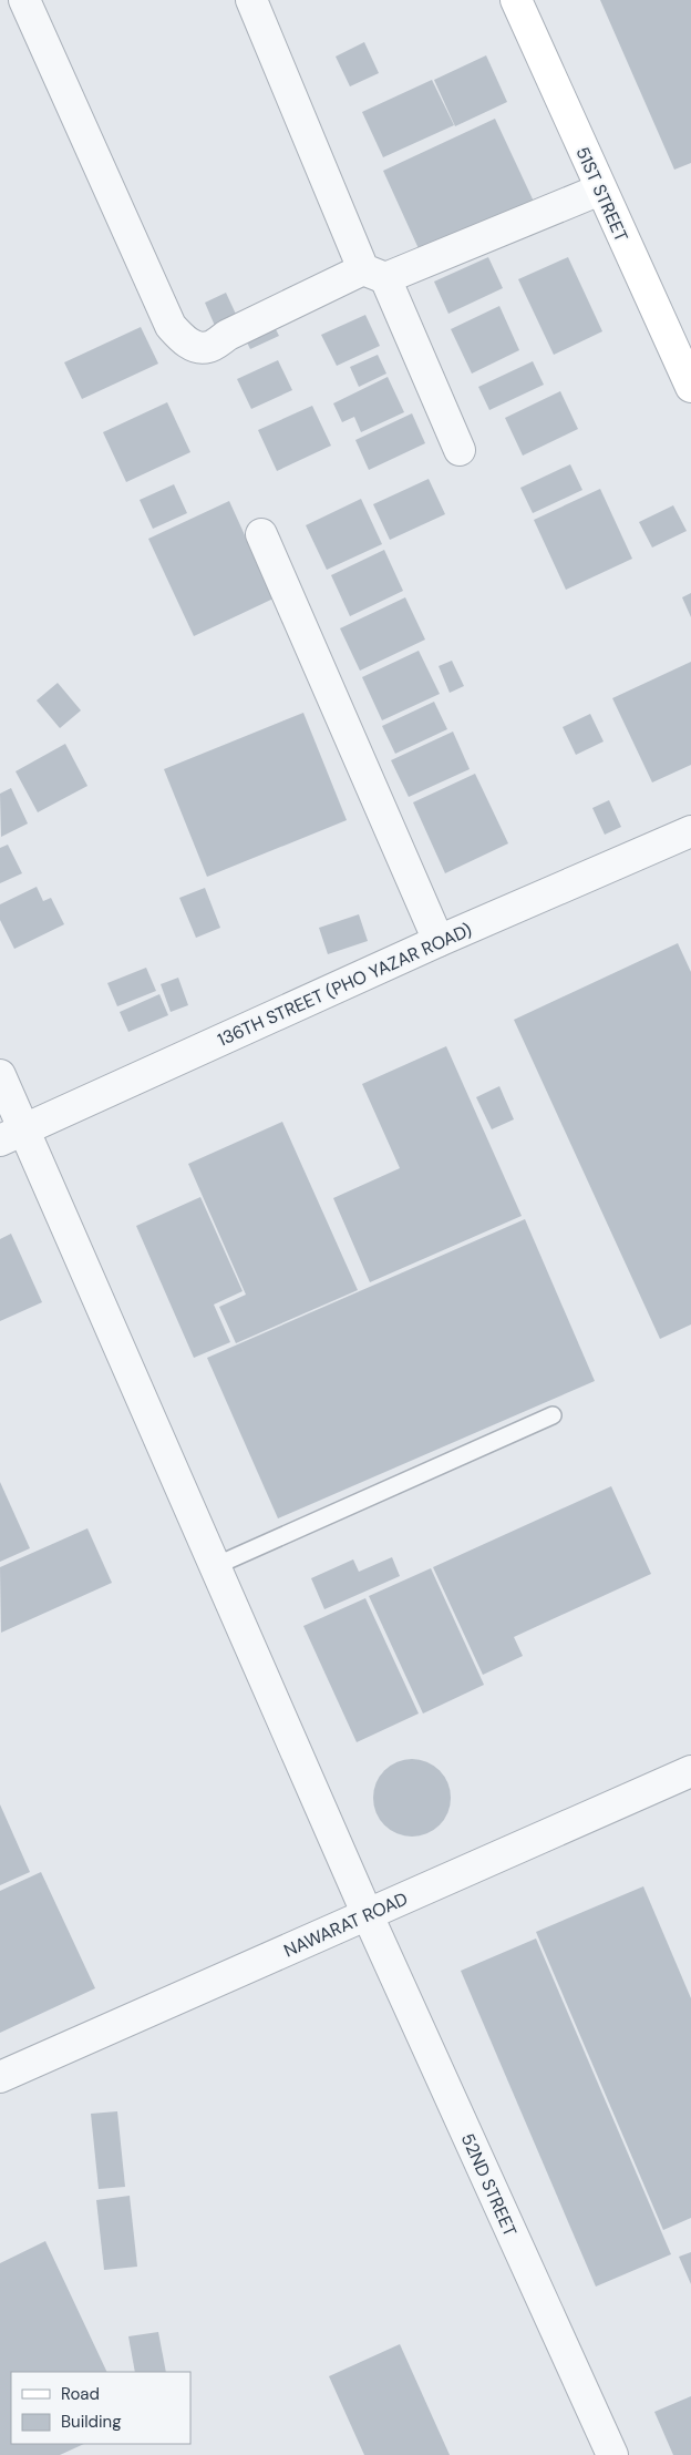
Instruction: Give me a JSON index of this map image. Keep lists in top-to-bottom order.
{
  "streets": {
    "street": [
      "51ST STREET",
      "136TH STREET (PHO YAZAR ROAD)",
      "NAWARAT ROAD",
      "52ND STREET"
    ]
  },
  "crossings": [
    ["136TH STREET (PHO YAZAR ROAD)", "52ND STREET"],
    ["NAWARAT ROAD", "52ND STREET"]
  ],
  "legend": ["Road", "Building"]
}
